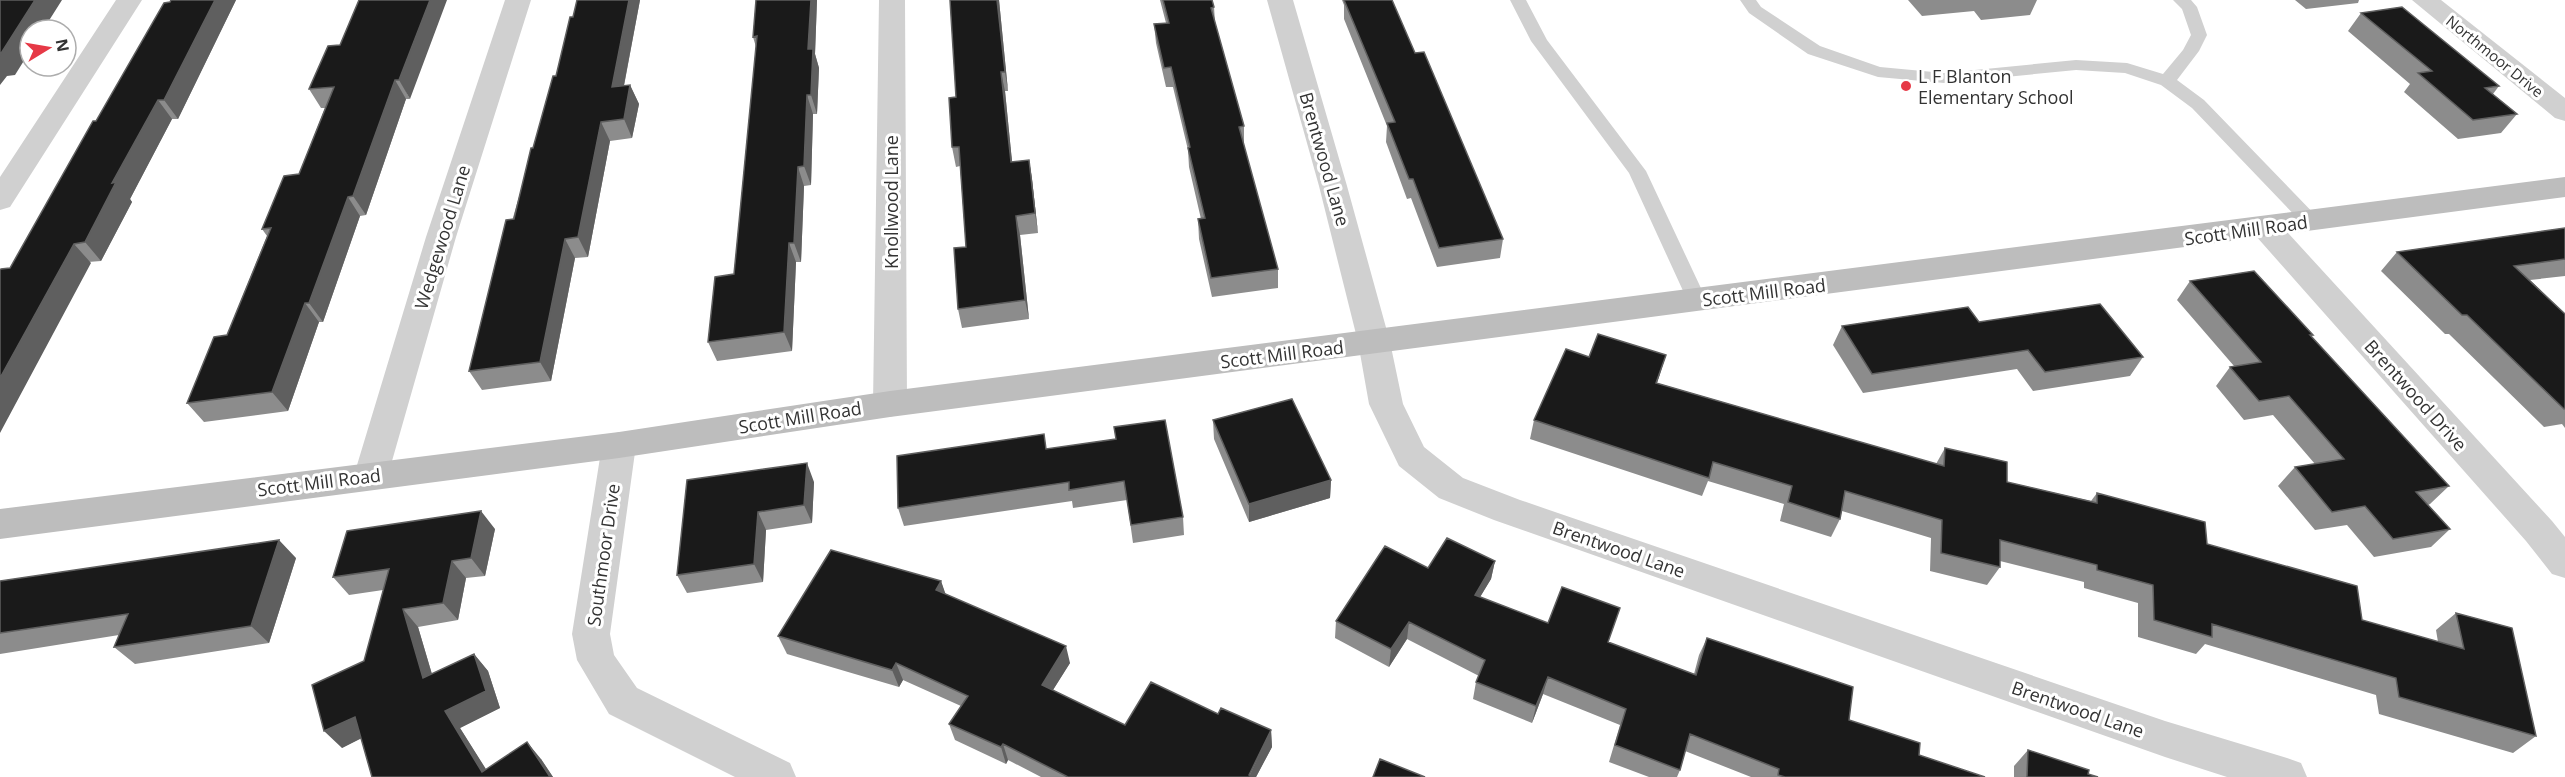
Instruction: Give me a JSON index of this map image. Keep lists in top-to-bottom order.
{
  "streets": {
    "street": [
      "Northmoor Drive",
      "Brentwood Lane",
      "Knollwood Lane",
      "Scott Mill Road",
      "Wedgewood Lane",
      "Brentwood Drive",
      "Southmoor Drive"
    ]
  },
  "crossings": [
    ["Brentwood Lane", "Scott Mill Road"],
    ["Knollwood Lane", "Scott Mill Road"],
    ["Scott Mill Road", "Wedgewood Lane"],
    ["Scott Mill Road", "Brentwood Drive"],
    ["Scott Mill Road", "Southmoor Drive"]
  ],
  "places": ["L F Blanton Elementary School"],
  "north": "right"
}
